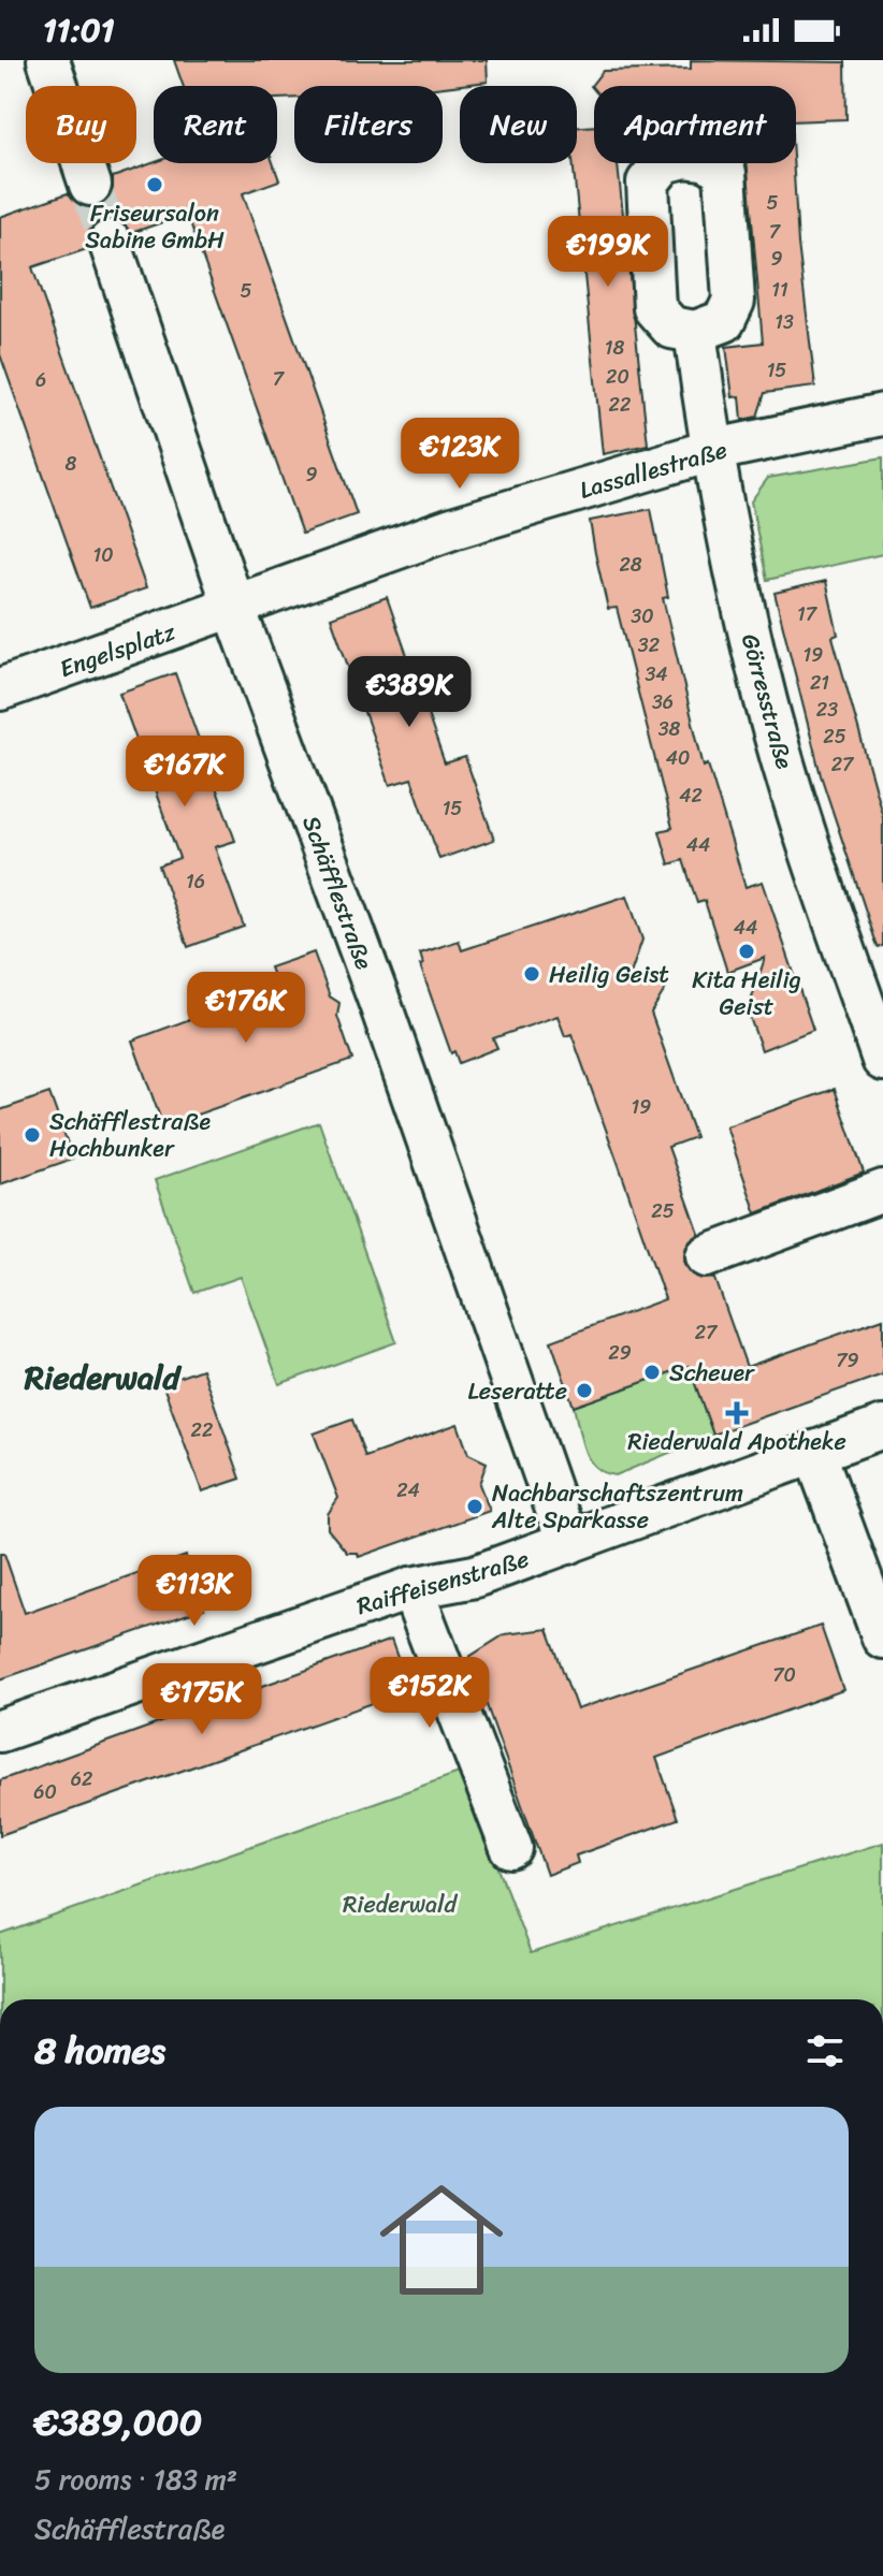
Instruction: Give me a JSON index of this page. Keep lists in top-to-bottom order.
{
  "streets": {
    "street": [
      "Lassallestraße",
      "Engelsplatz",
      "Görresstraße",
      "Schäfflestraße",
      "Raiffeisenstraße"
    ]
  },
  "crossings": [
    ["Lassallestraße", "Engelsplatz"],
    ["Lassallestraße", "Görresstraße"],
    ["Lassallestraße", "Schäfflestraße"],
    ["Engelsplatz", "Schäfflestraße"],
    ["Schäfflestraße", "Raiffeisenstraße"]
  ],
  "districts": ["Riederwald"],
  "parks": ["Riederwald"],
  "places": {
    "other": [
      "Friseursalon Sabine GmbH",
      "Kita Heilig Geist",
      "Heilig Geist",
      "Schäfflestraße Hochbunker",
      "Scheuer",
      "Leseratte",
      "Nachbarschaftszentrum Alte Sparkasse"
    ],
    "health": ["Riederwald Apotheke"]
  },
  "house_numbers": [
    "5",
    "7",
    "9",
    "11",
    "5",
    "13",
    "18",
    "15",
    "20",
    "7",
    "6",
    "22",
    "8",
    "9",
    "10",
    "28",
    "17",
    "30",
    "32",
    "19",
    "34",
    "21",
    "36",
    "23",
    "38",
    "25",
    "40",
    "27",
    "42",
    "15",
    "44",
    "16",
    "44",
    "19",
    "25",
    "27",
    "29",
    "79",
    "22",
    "24",
    "70",
    "62",
    "60"
  ],
  "page": {
    "status": "11:01",
    "chip": [
      "Buy",
      "Rent",
      "Filters",
      "New",
      "Apartment"
    ],
    "price": [
      "€199K",
      "€123K",
      "€389K",
      "€167K",
      "€176K",
      "€113K",
      "€152K",
      "€175K"
    ],
    "heading": "8 homes",
    "list": [
      {
        "name": "€389,000",
        "note": "5 rooms · 183 m² · Schäfflestraße"
      }
    ]
  }
}
